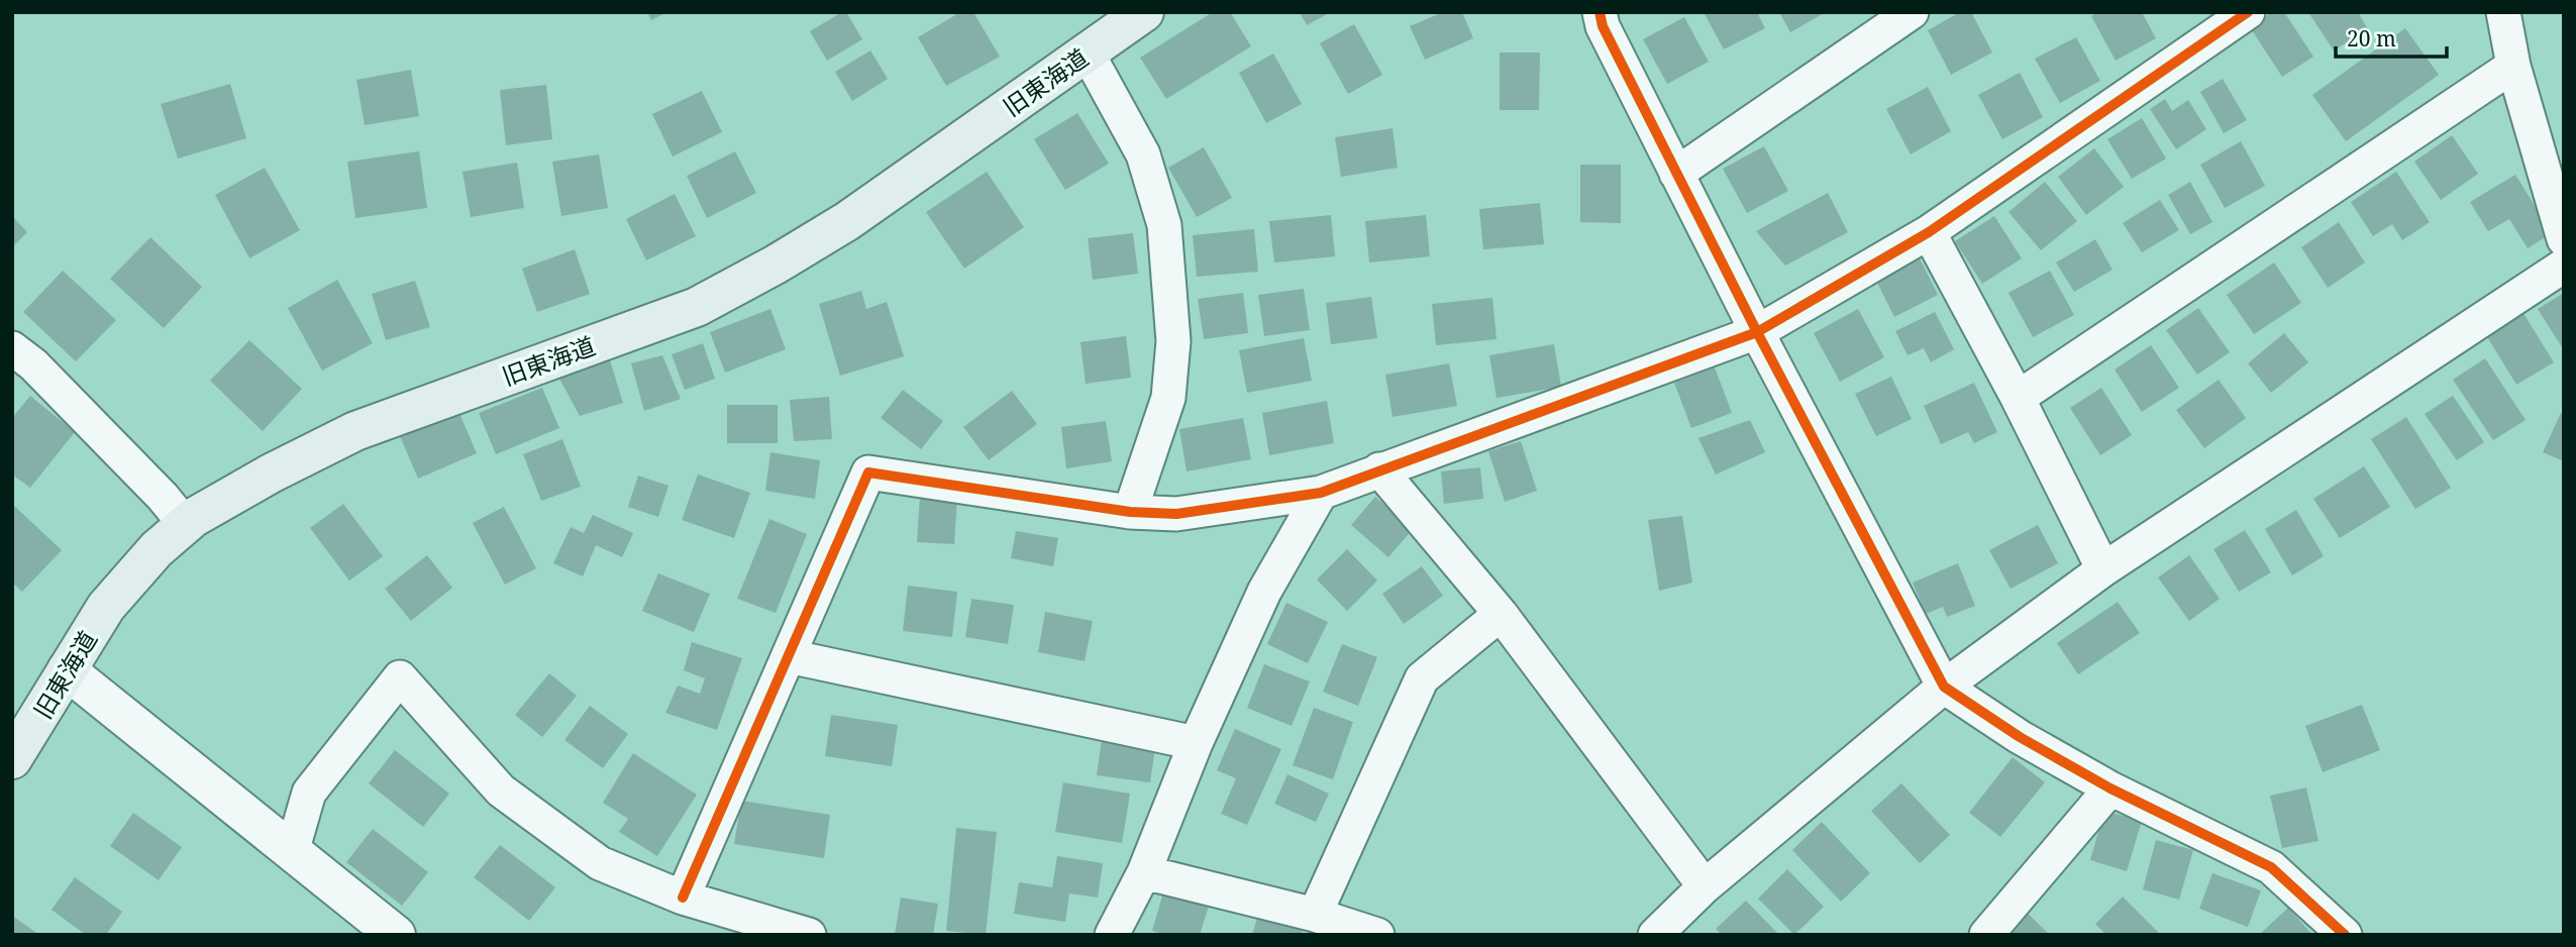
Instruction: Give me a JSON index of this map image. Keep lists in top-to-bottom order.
{
  "streets": {
    "main road": ["旧東海道"]
  },
  "scale_bar": "20 m"
}
